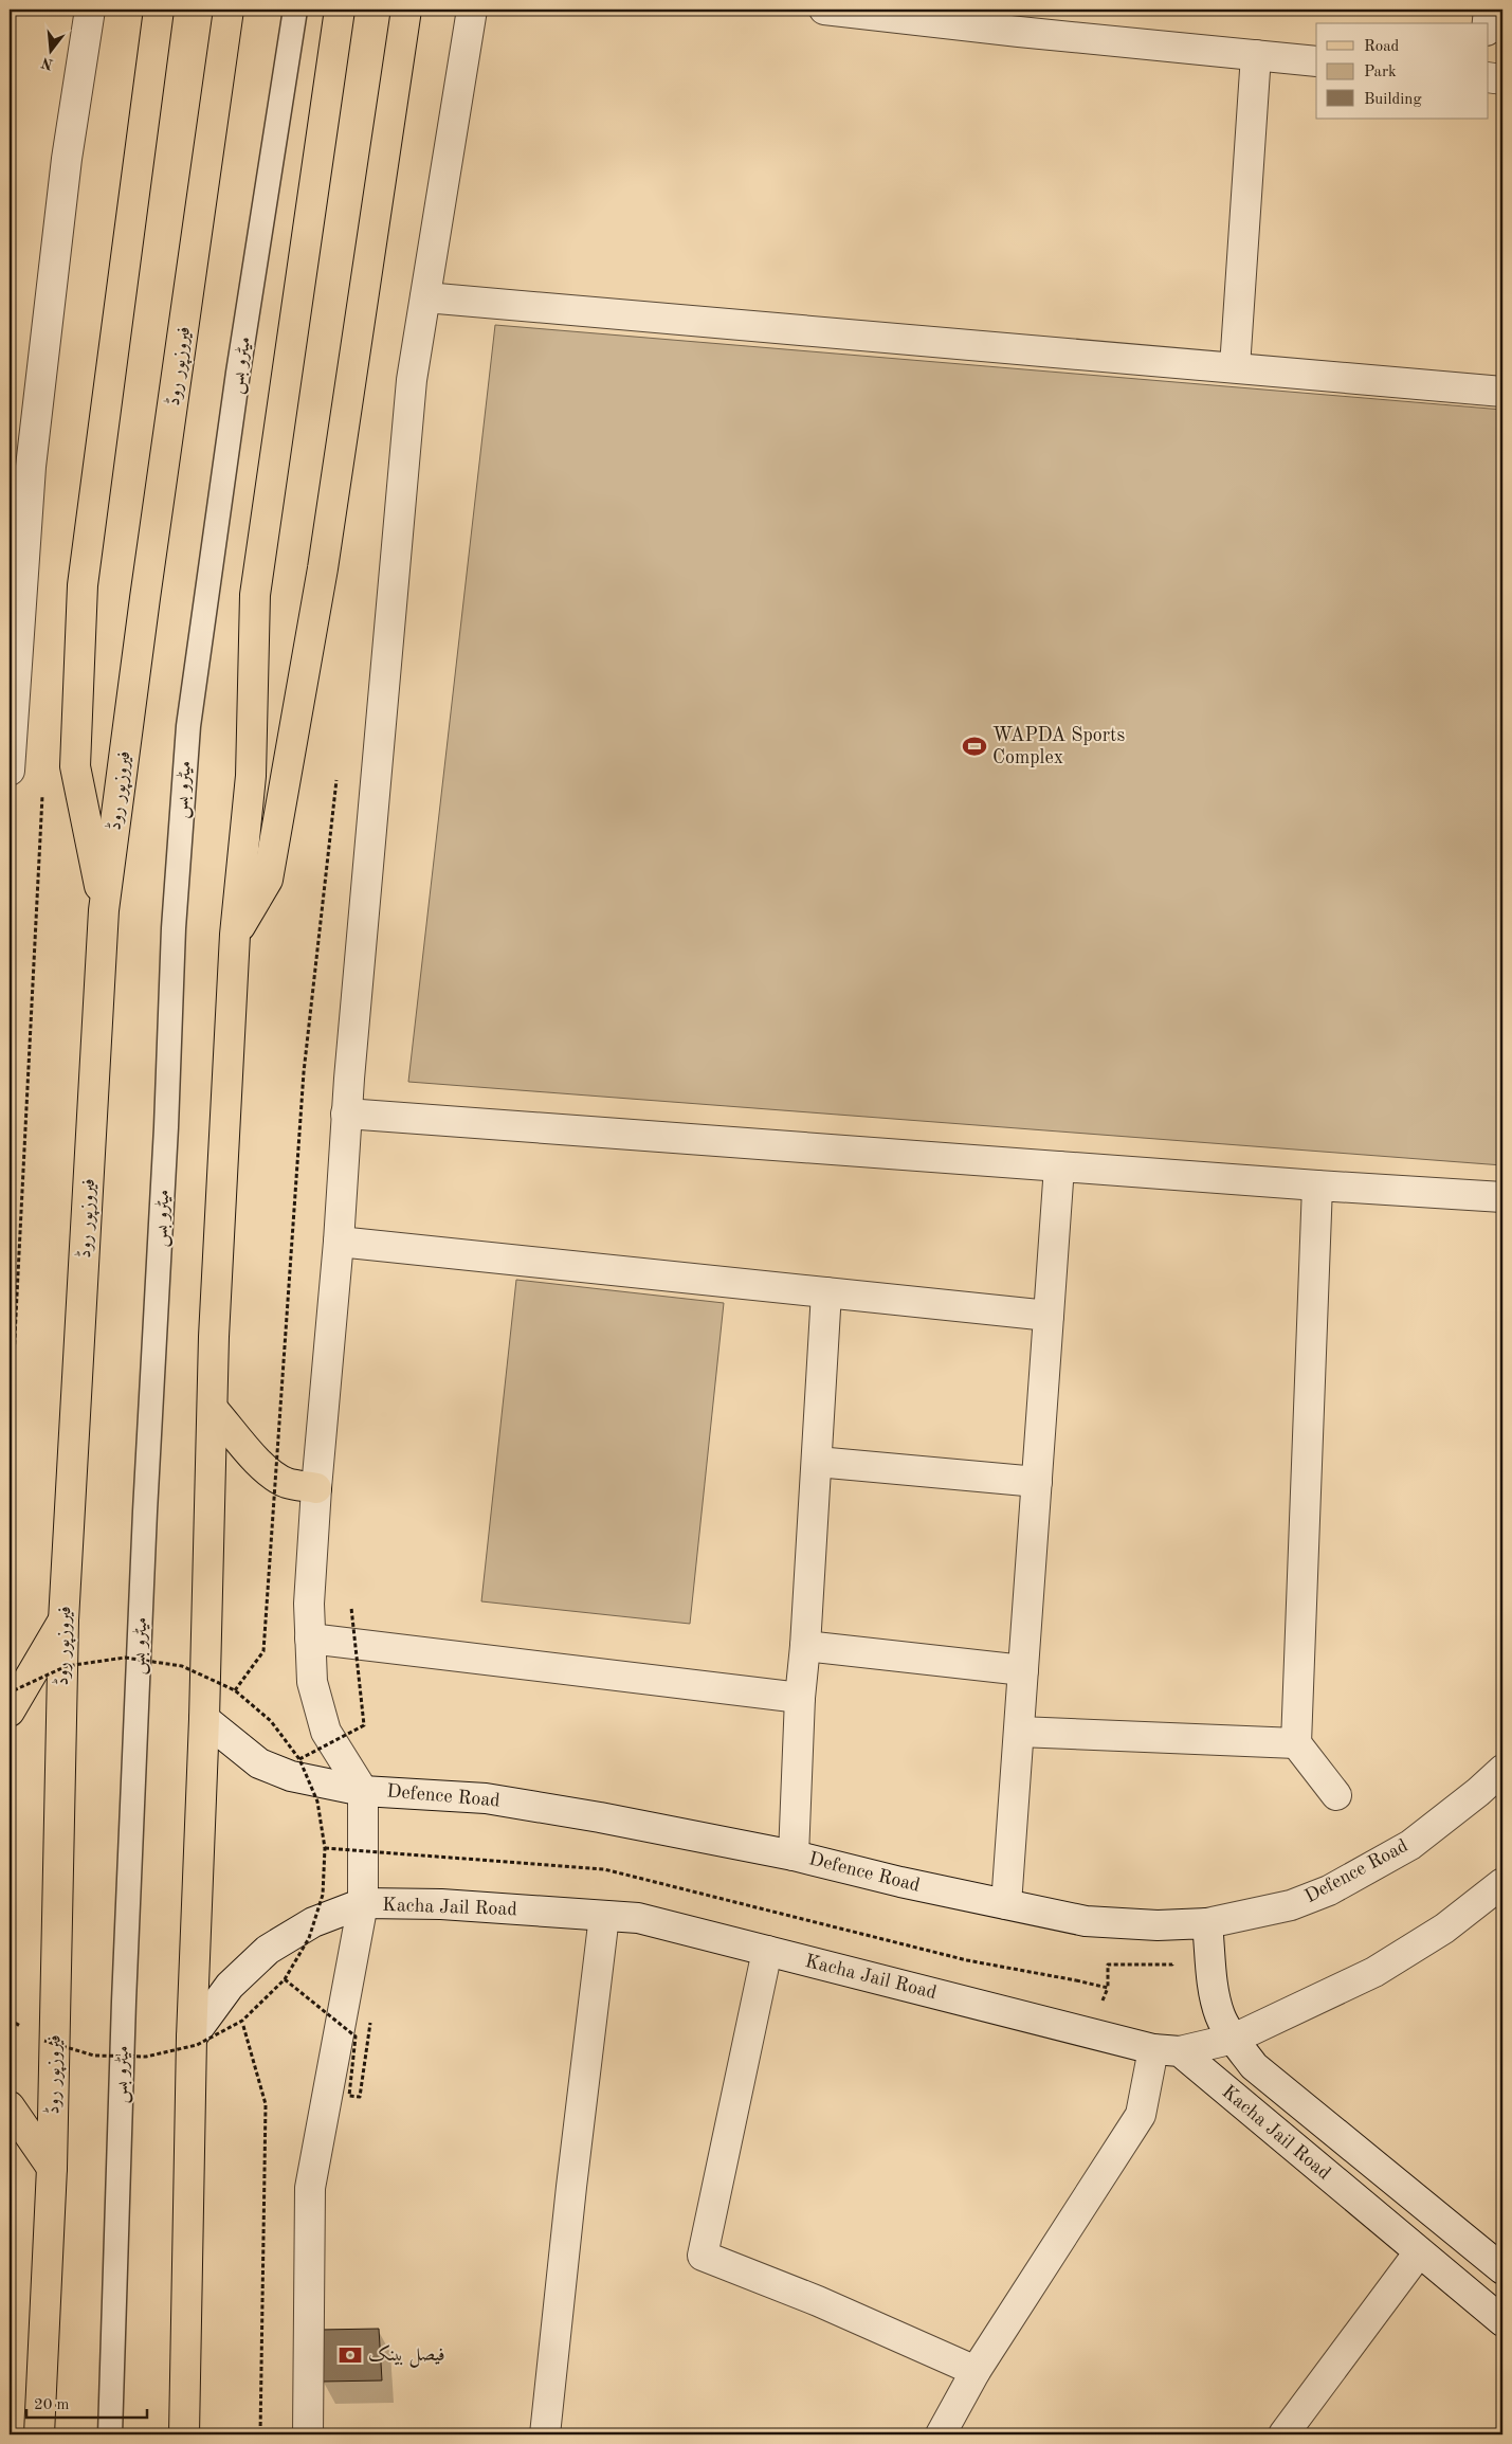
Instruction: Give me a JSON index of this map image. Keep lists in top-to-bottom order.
{
  "streets": {
    "main road": ["فیروزپور روڈ"],
    "street": ["Defence Road", "Kacha Jail Road"],
    "lane": ["میٹرو بس"]
  },
  "places": {
    "sports": ["WAPDA Sports Complex"],
    "bank": ["فیصل بینک"]
  },
  "legend": ["Road", "Park", "Building"],
  "scale_bar": "20 m",
  "north": "bottom"
}
